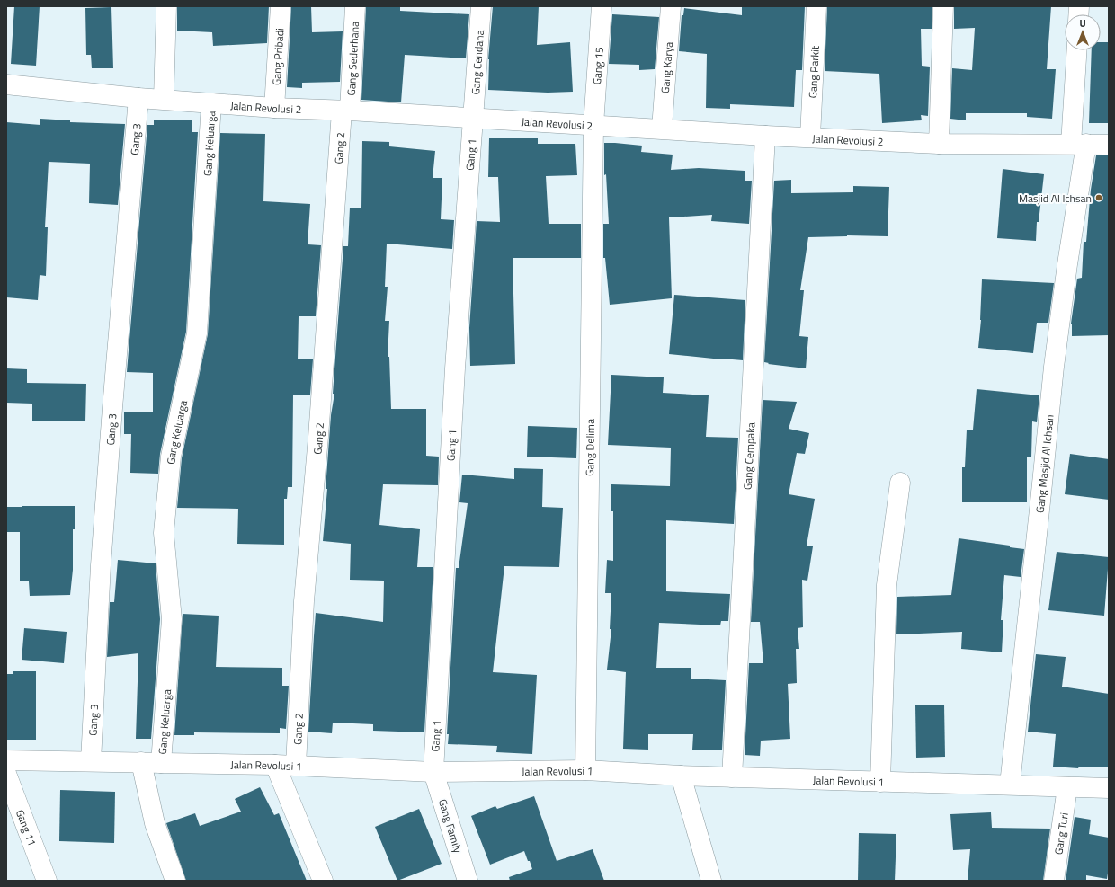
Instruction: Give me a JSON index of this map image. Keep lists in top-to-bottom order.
{
  "streets": {
    "street": [
      "Gang Pribadi",
      "Gang Sederhana",
      "Gang Cendana",
      "Gang 15",
      "Gang Karya",
      "Gang Parkit",
      "Jalan Revolusi 2",
      "Gang 3",
      "Gang Keluarga",
      "Gang 2",
      "Gang 1",
      "Gang Delima",
      "Gang Cempaka",
      "Gang Masjid Al Ichsan",
      "Jalan Revolusi 1",
      "Gang Family",
      "Gang 11",
      "Gang Turi"
    ]
  },
  "crossings": [
    ["Gang Pribadi", "Jalan Revolusi 2"],
    ["Gang Sederhana", "Jalan Revolusi 2"],
    ["Gang Sederhana", "Gang 2"],
    ["Gang Cendana", "Jalan Revolusi 2"],
    ["Gang Cendana", "Gang 1"],
    ["Gang 15", "Jalan Revolusi 2"],
    ["Gang 15", "Gang Delima"],
    ["Gang Karya", "Jalan Revolusi 2"],
    ["Gang Parkit", "Jalan Revolusi 2"],
    ["Jalan Revolusi 2", "Gang 3"],
    ["Jalan Revolusi 2", "Gang Keluarga"],
    ["Jalan Revolusi 2", "Gang 2"],
    ["Jalan Revolusi 2", "Gang 1"],
    ["Jalan Revolusi 2", "Gang Delima"],
    ["Jalan Revolusi 2", "Gang Cempaka"],
    ["Jalan Revolusi 2", "Gang Masjid Al Ichsan"],
    ["Gang 3", "Jalan Revolusi 1"],
    ["Gang Keluarga", "Jalan Revolusi 1"],
    ["Gang 2", "Jalan Revolusi 1"],
    ["Gang 1", "Jalan Revolusi 1"],
    ["Gang 1", "Gang Family"],
    ["Gang Delima", "Jalan Revolusi 1"],
    ["Gang Cempaka", "Jalan Revolusi 1"],
    ["Gang Masjid Al Ichsan", "Jalan Revolusi 1"],
    ["Jalan Revolusi 1", "Gang Family"],
    ["Jalan Revolusi 1", "Gang Turi"]
  ],
  "places": ["Masjid Al Ichsan"],
  "north": "top"
}
